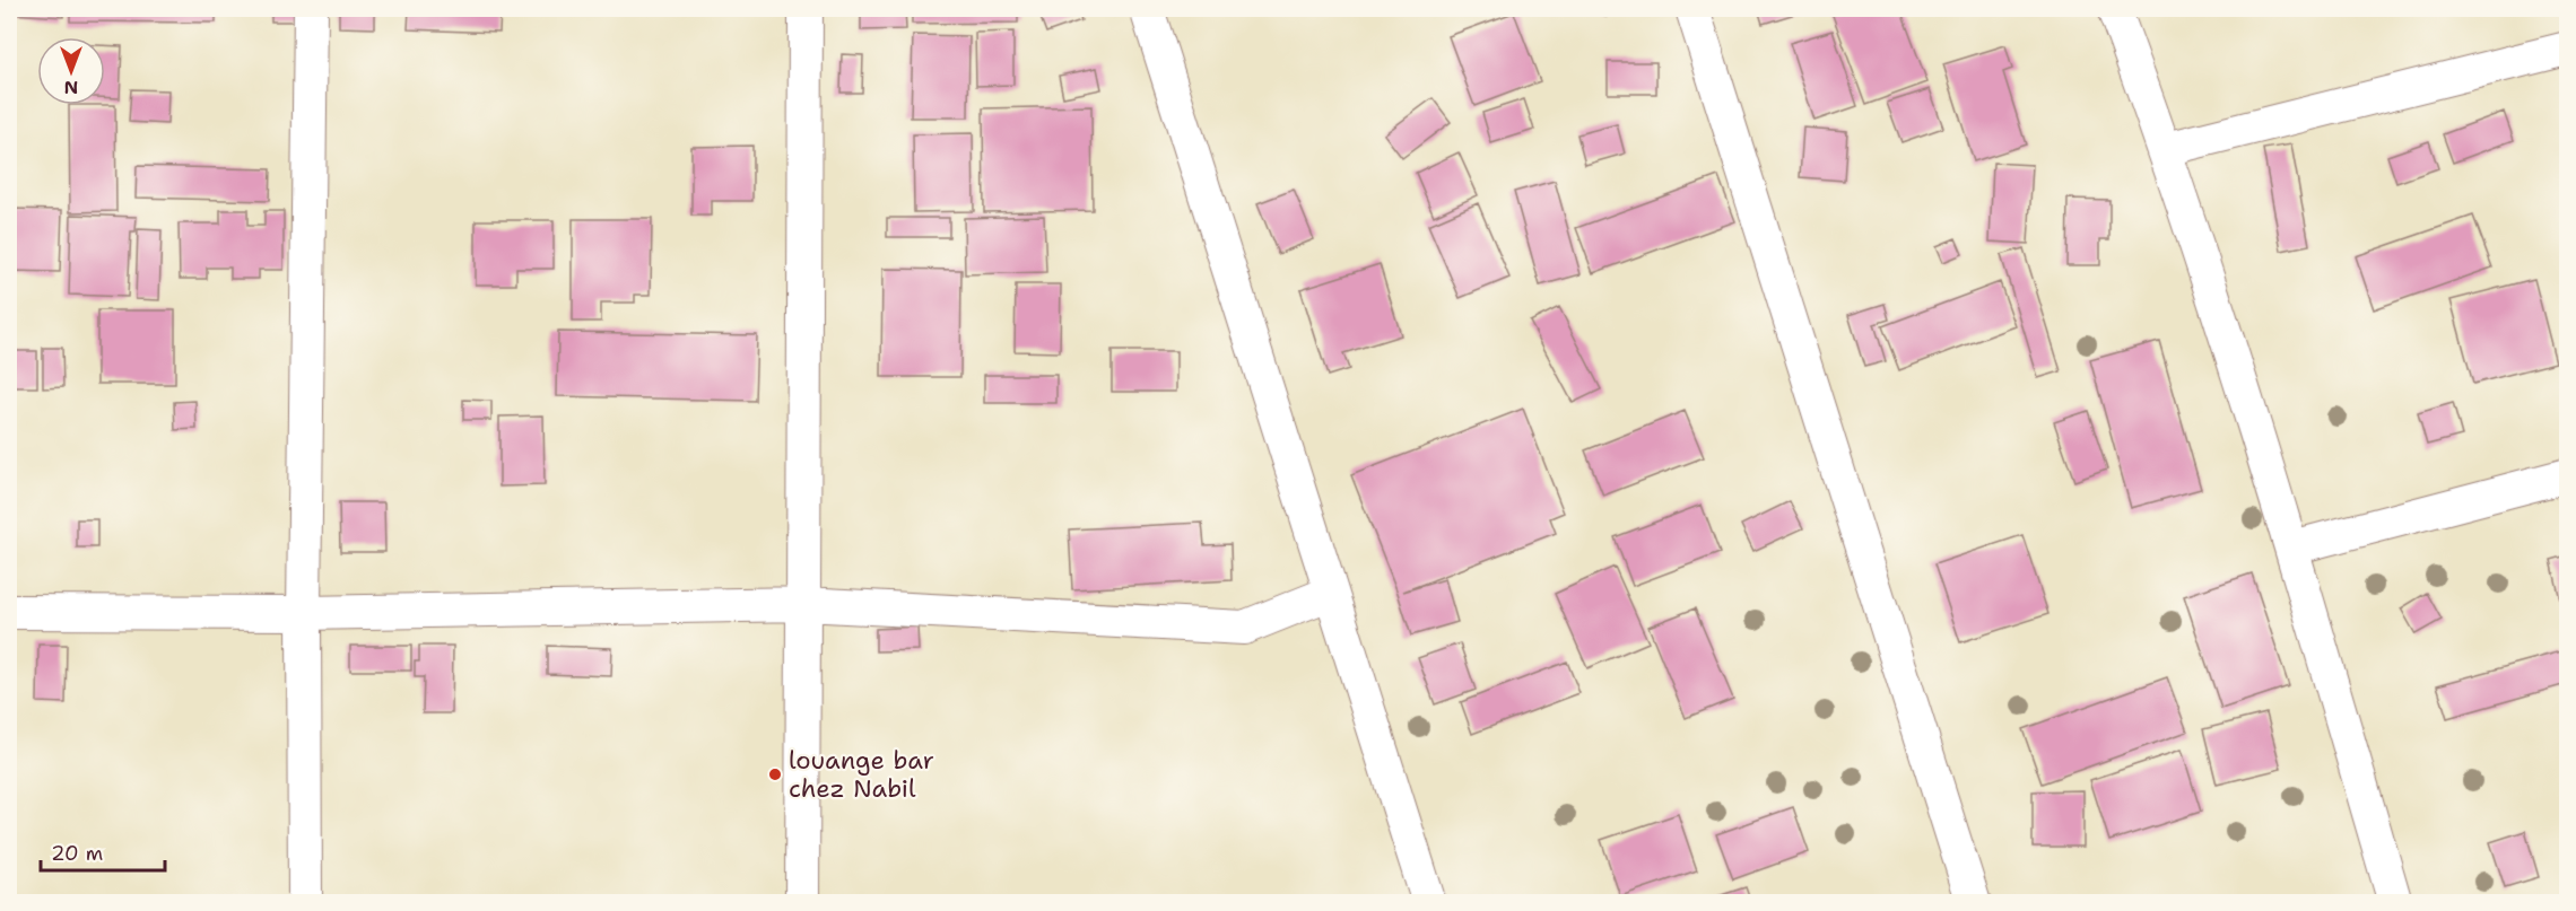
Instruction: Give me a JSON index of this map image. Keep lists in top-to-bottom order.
{
  "places": ["louange bar chez Nabil"],
  "scale_bar": "20 m",
  "north": "bottom"
}
